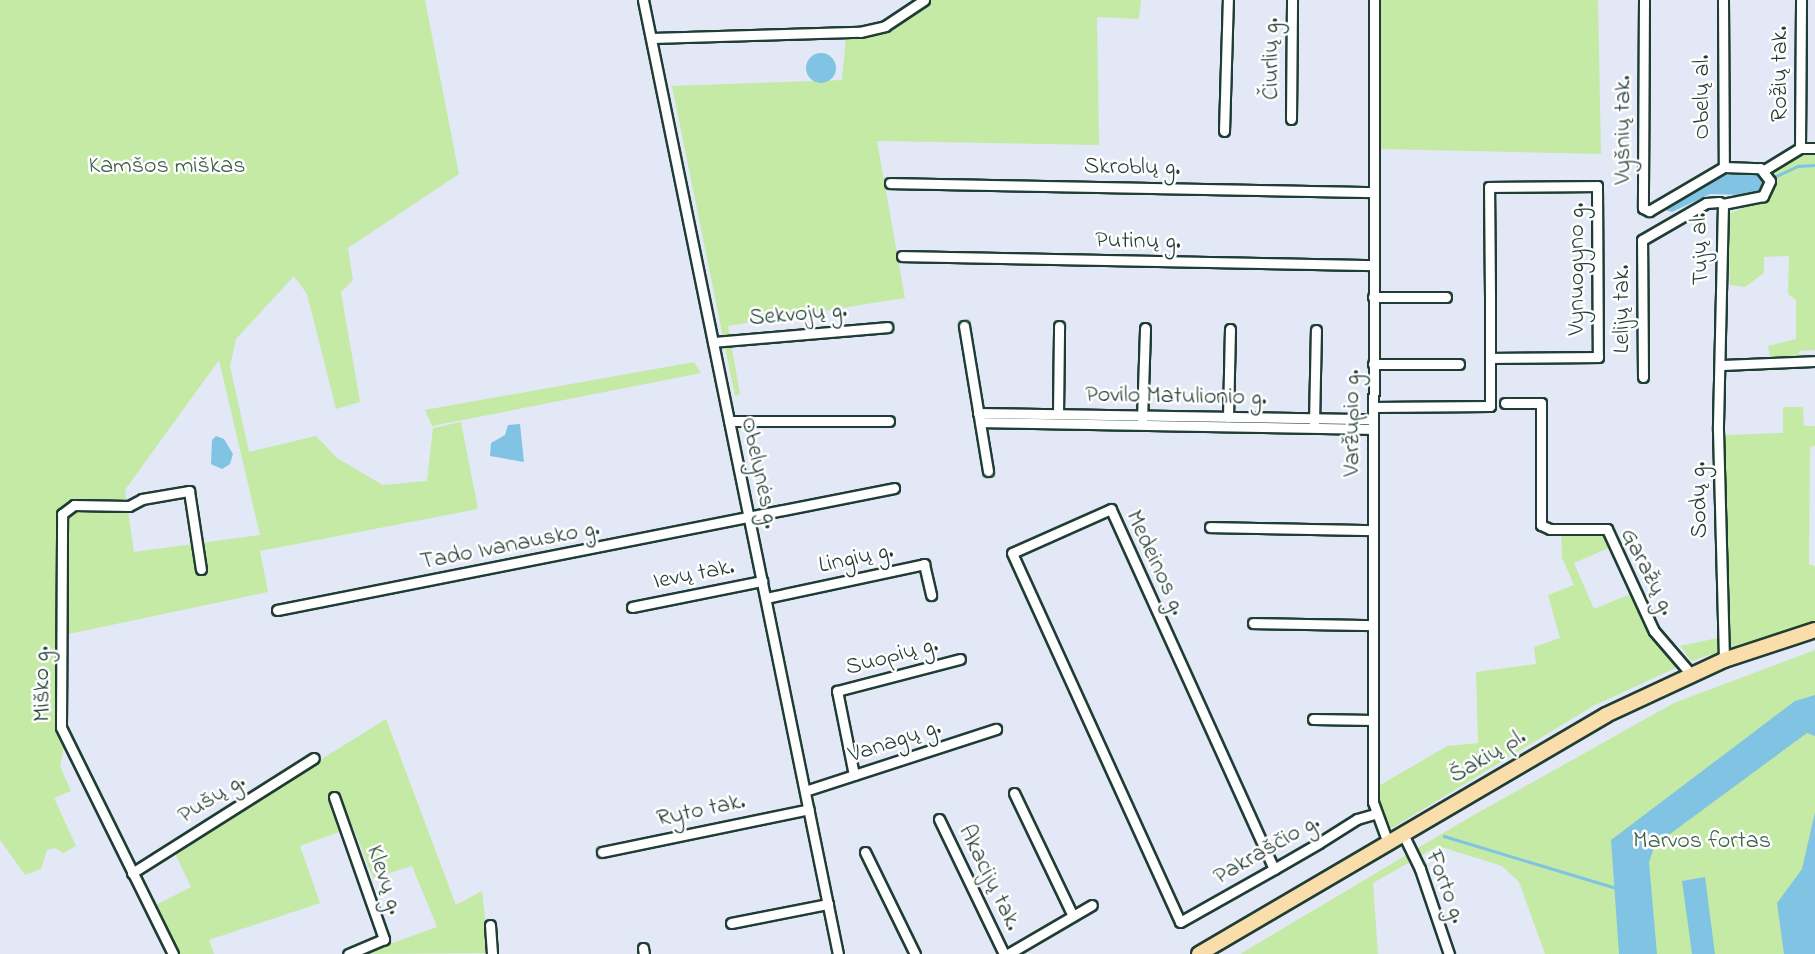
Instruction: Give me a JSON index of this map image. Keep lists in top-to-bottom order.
{
  "streets": {
    "main road": ["Šakių pl."],
    "street": [
      "Čiurlių g.",
      "Rožių tak.",
      "Obelų al.",
      "Vyšnių tak.",
      "Skroblų g.",
      "Putinų g.",
      "Tujų al.",
      "Vynuogyno g.",
      "Lelijų tak.",
      "Sekvojų g.",
      "Povilo Matulionio g.",
      "Varžupio g.",
      "Obelynės g.",
      "Sodų g.",
      "Tado Ivanausko g.",
      "Lingių g.",
      "Medeinos g.",
      "Garažų g.",
      "Ievų tak.",
      "Suopių g.",
      "Miško g.",
      "Vanagų g.",
      "Pušų g.",
      "Ryto tak.",
      "Pakraščio g.",
      "Akacijų tak.",
      "Klevų g.",
      "Forto g."
    ]
  },
  "crossings": [
    ["Obelų al.", "Vyšnių tak."],
    ["Skroblų g.", "Varžupio g."],
    ["Putinų g.", "Varžupio g."],
    ["Tujų al.", "Lelijų tak."],
    ["Tujų al.", "Sodų g."],
    ["Vynuogyno g.", "Varžupio g."],
    ["Sekvojų g.", "Obelynės g."],
    ["Povilo Matulionio g.", "Varžupio g."],
    ["Varžupio g.", "Šakių pl."],
    ["Varžupio g.", "Pakraščio g."],
    ["Obelynės g.", "Tado Ivanausko g."],
    ["Obelynės g.", "Lingių g."],
    ["Obelynės g.", "Ievų tak."],
    ["Obelynės g.", "Vanagų g."],
    ["Obelynės g.", "Ryto tak."],
    ["Sodų g.", "Šakių pl."],
    ["Medeinos g.", "Pakraščio g."],
    ["Garažų g.", "Šakių pl."],
    ["Suopių g.", "Vanagų g."],
    ["Miško g.", "Pušų g."],
    ["Šakių pl.", "Forto g."]
  ],
  "parks": ["Kamšos miškas", "Marvos fortas"]
}
